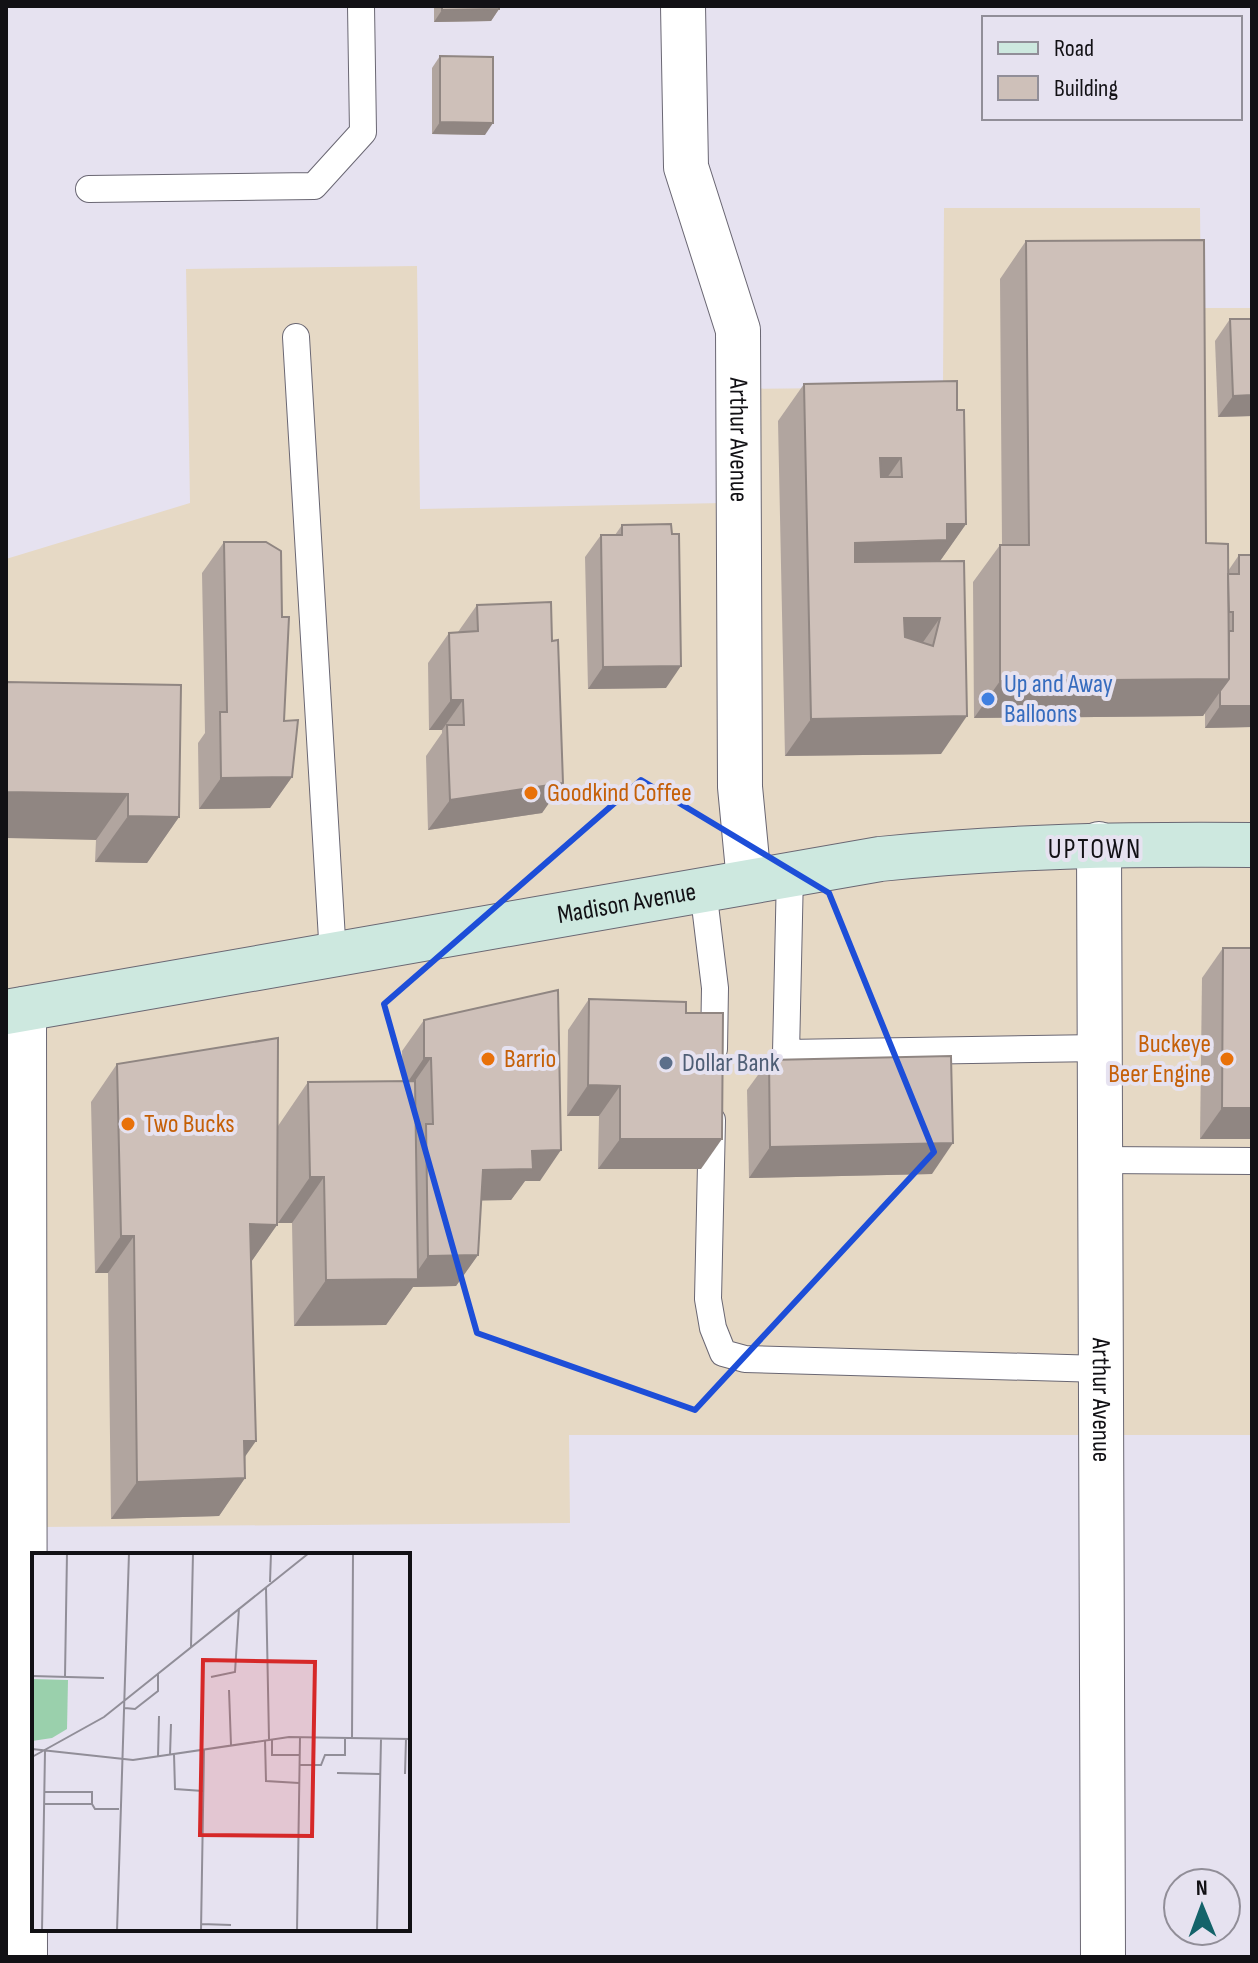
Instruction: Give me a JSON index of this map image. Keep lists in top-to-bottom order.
{
  "streets": {
    "main road": ["Madison Avenue"],
    "street": ["Arthur Avenue"]
  },
  "crossings": [
    ["Arthur Avenue", "Madison Avenue"]
  ],
  "districts": ["UPTOWN"],
  "places": [
    "Up and Away Balloons",
    "Goodkind Coffee",
    "Barrio",
    "Buckeye Beer Engine",
    "Dollar Bank",
    "Two Bucks"
  ],
  "legend": ["Road", "Building"],
  "north": "top"
}
